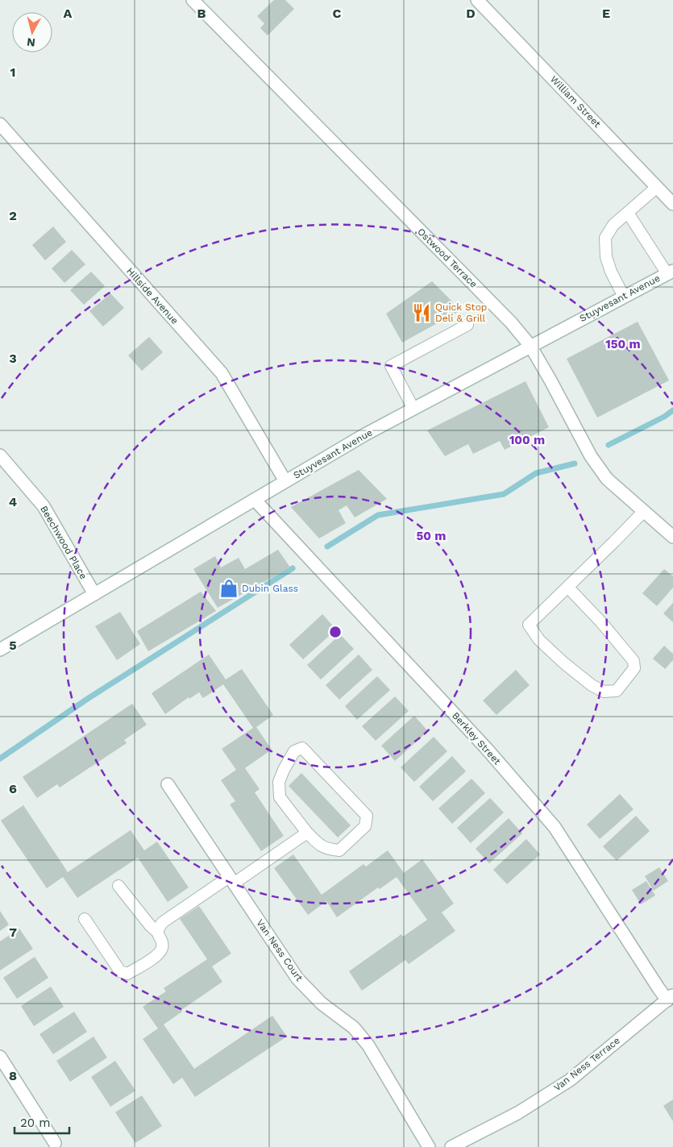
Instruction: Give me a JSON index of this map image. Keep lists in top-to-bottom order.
{
  "streets": {
    "street": [
      "William Street",
      "Ostwood Terrace",
      "Hillside Avenue",
      "Stuyvesant Avenue",
      "Beechwood Place",
      "Berkley Street",
      "Van Ness Court",
      "Van Ness Terrace"
    ]
  },
  "crossings": [
    ["Ostwood Terrace", "Stuyvesant Avenue"],
    ["Hillside Avenue", "Stuyvesant Avenue"],
    ["Stuyvesant Avenue", "Beechwood Place"],
    ["Stuyvesant Avenue", "Berkley Street"],
    ["Berkley Street", "Van Ness Terrace"]
  ],
  "places": {
    "restaurant": ["Quick Stop Deli & Grill"],
    "shop": ["Dubin Glass"]
  },
  "scale_bar": "20 m",
  "north": "bottom",
  "grid": {
    "columns": [
      "A",
      "B",
      "C",
      "D",
      "E"
    ],
    "rows": [
      "1",
      "2",
      "3",
      "4",
      "5",
      "6",
      "7",
      "8"
    ]
  },
  "rings": ["150 m", "100 m", "50 m"]
}
